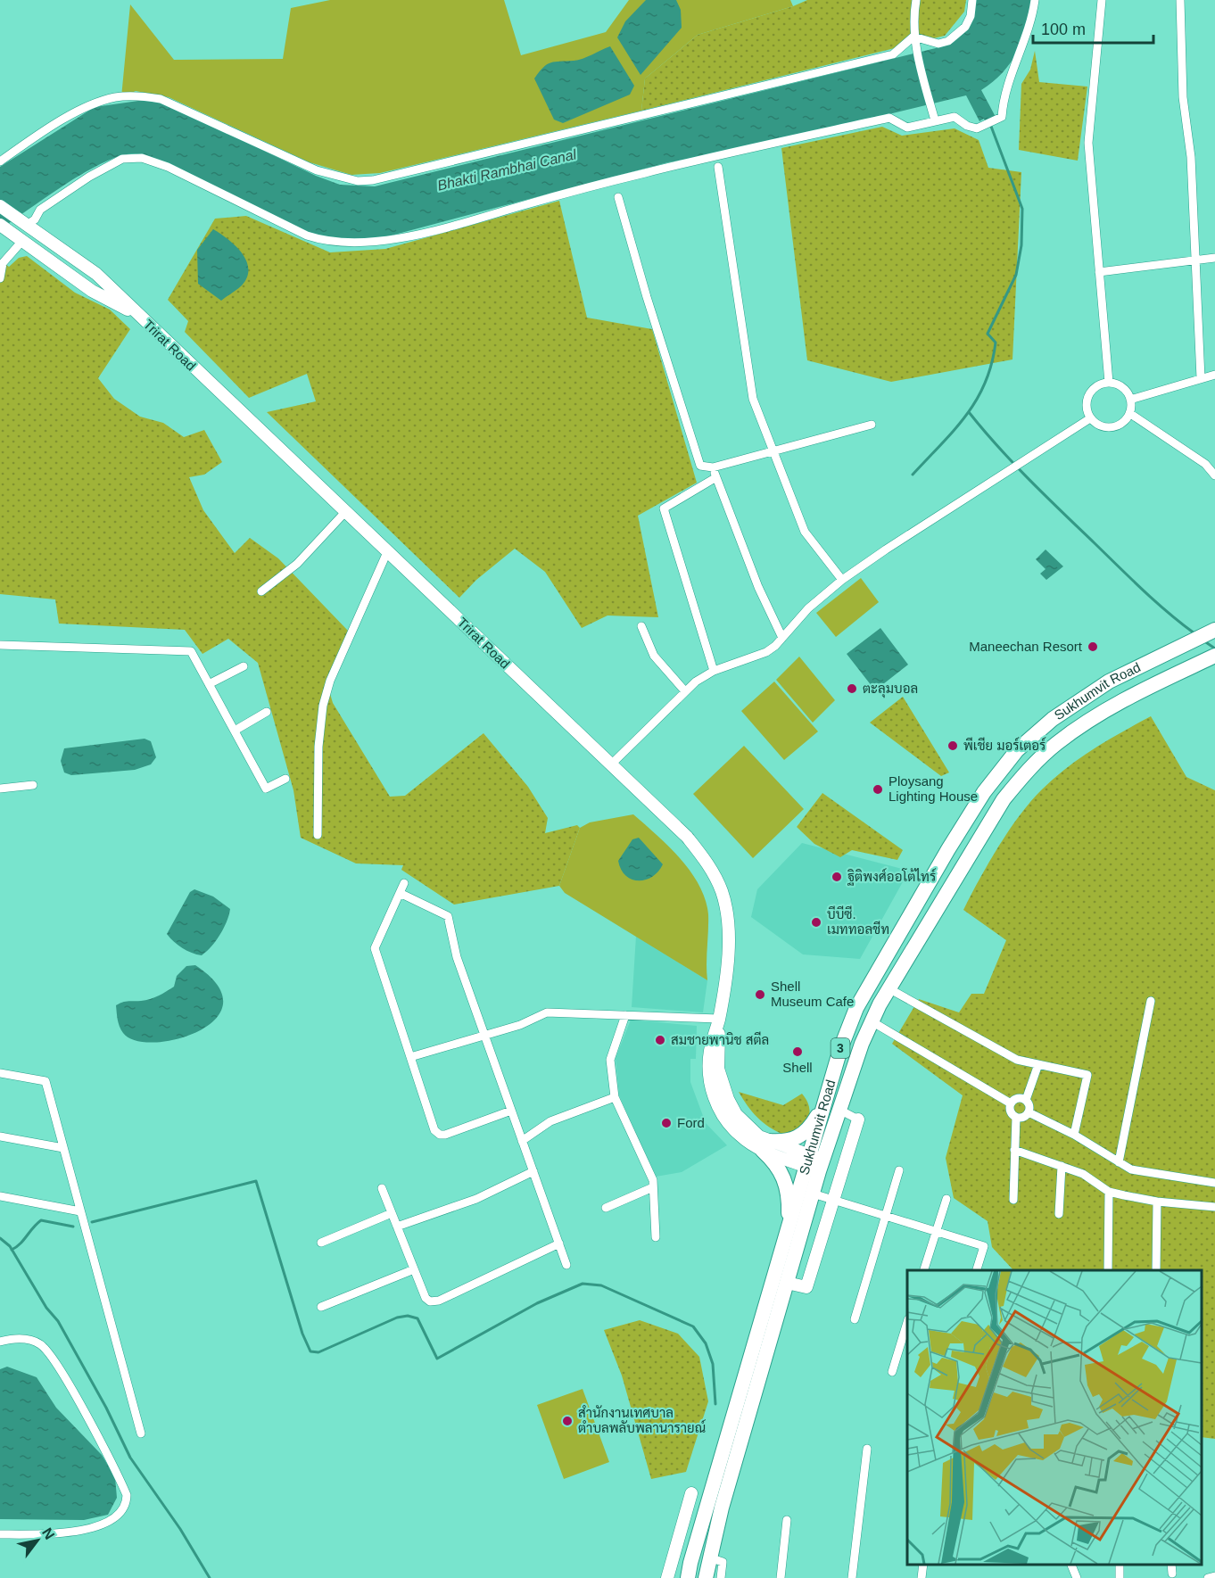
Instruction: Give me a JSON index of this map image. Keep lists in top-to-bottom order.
{
  "streets": {
    "highway": ["Sukhumvit Road", "3"],
    "main road": ["Trirat Road"]
  },
  "crossings": [
    ["Trirat Road", "Sukhumvit Road"]
  ],
  "water": ["Bhakti Rambhai Canal"],
  "places": [
    "Maneechan Resort",
    "ตะลุมบอล",
    "พีเชีย มอร์เตอร์",
    "Ploysang Lighting House",
    "ฐิติพงศ์ออโต้ไทร์",
    "บีบีซี. เมททอลชีท",
    "Shell Museum Cafe",
    "สมชายพานิช สตีล",
    "Shell",
    "Ford",
    "สำนักงานเทศบาล ตำบลพลับพลานารายณ์"
  ],
  "scale_bar": "100 m",
  "north": "top right"
}
